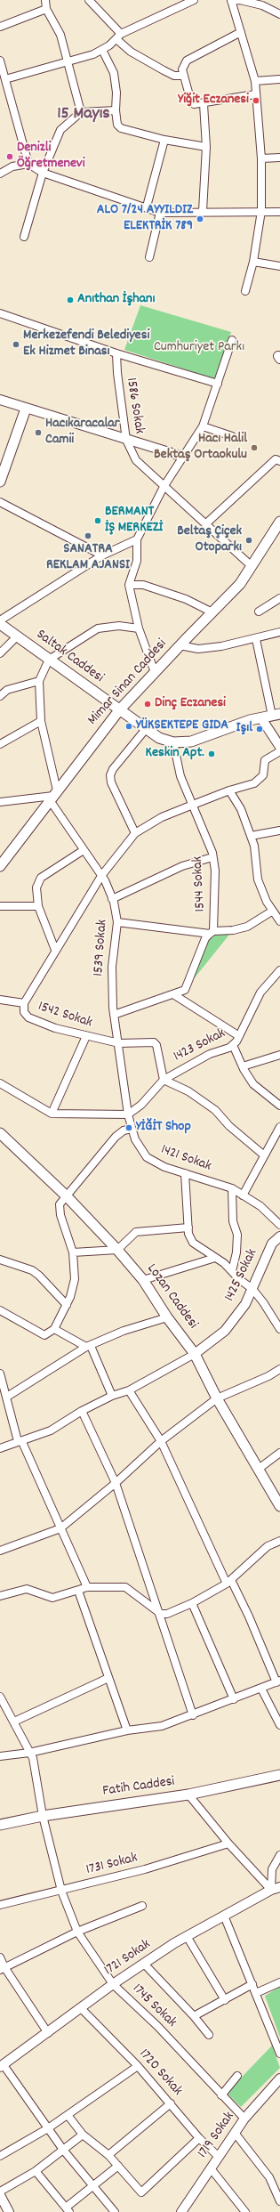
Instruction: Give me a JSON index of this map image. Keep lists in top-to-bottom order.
{
  "streets": {
    "main road": [
      "Saltak Caddesi",
      "Mimar Sinan Caddesi",
      "Lozan Caddesi",
      "Fatih Caddesi"
    ],
    "street": [
      "1586 Sokak",
      "1544 Sokak",
      "1539 Sokak",
      "1542 Sokak",
      "1423 Sokak",
      "1421 Sokak",
      "1425 Sokak",
      "1731 Sokak",
      "1721 Sokak",
      "1745 Sokak",
      "1720 Sokak",
      "1719 Sokak"
    ]
  },
  "crossings": [
    ["1586 Sokak", "Mimar Sinan Caddesi"],
    ["Saltak Caddesi", "Mimar Sinan Caddesi"],
    ["Saltak Caddesi", "1544 Sokak"],
    ["Mimar Sinan Caddesi", "1539 Sokak"],
    ["1544 Sokak", "1539 Sokak"],
    ["1539 Sokak", "1542 Sokak"],
    ["1539 Sokak", "1423 Sokak"],
    ["1539 Sokak", "1421 Sokak"],
    ["1542 Sokak", "1423 Sokak"],
    ["1423 Sokak", "1421 Sokak"],
    ["1425 Sokak", "Lozan Caddesi"],
    ["Fatih Caddesi", "1745 Sokak"],
    ["1731 Sokak", "1745 Sokak"],
    ["1721 Sokak", "1745 Sokak"],
    ["1721 Sokak", "1720 Sokak"],
    ["1745 Sokak", "1719 Sokak"],
    ["1720 Sokak", "1719 Sokak"]
  ],
  "districts": ["15 Mayıs"],
  "parks": ["Cumhuriyet Parkı"],
  "places": [
    "Yiğit Eczanesi",
    "Denizli Öğretmenevi",
    "ALO 7/24 AYYILDIZ ELEKTRİK 789",
    "Anıthan İşhanı",
    "Merkezefendi Belediyesi Ek Hizmet Binası",
    "Hacıkaracalar Camii",
    "Hacı Halil Bektaş Ortaokulu",
    "BERMANT İŞ MERKEZİ",
    "SANATRA REKLAM AJANSI",
    "Beltaş Çiçek Otoparkı",
    "Dinç Eczanesi",
    "YÜKSEKTEPE GIDA",
    "Işıl",
    "Keskin Apt.",
    "YİĞİT Shop"
  ]
}
